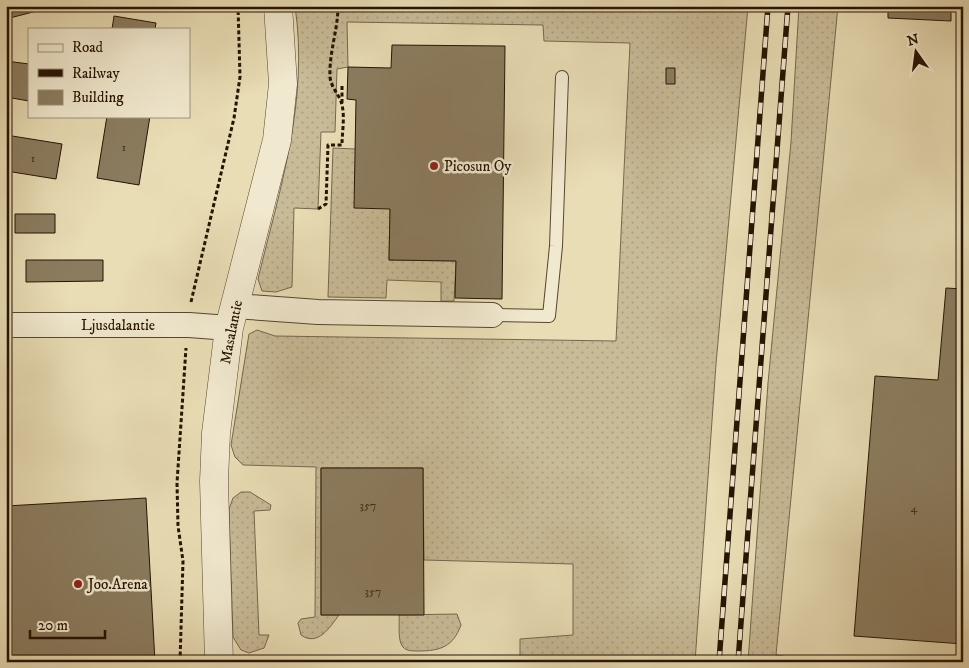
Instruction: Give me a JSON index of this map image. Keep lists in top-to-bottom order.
{
  "streets": {
    "street": ["Ljusdalantie", "Masalantie"]
  },
  "crossings": [
    ["Ljusdalantie", "Masalantie"]
  ],
  "places": ["Picosun Oy", "Joo.Arena"],
  "house_numbers": [
    "1",
    "1",
    "357",
    "4",
    "357"
  ],
  "legend": ["Road", "Railway", "Building"],
  "scale_bar": "20 m",
  "north": "top"
}
